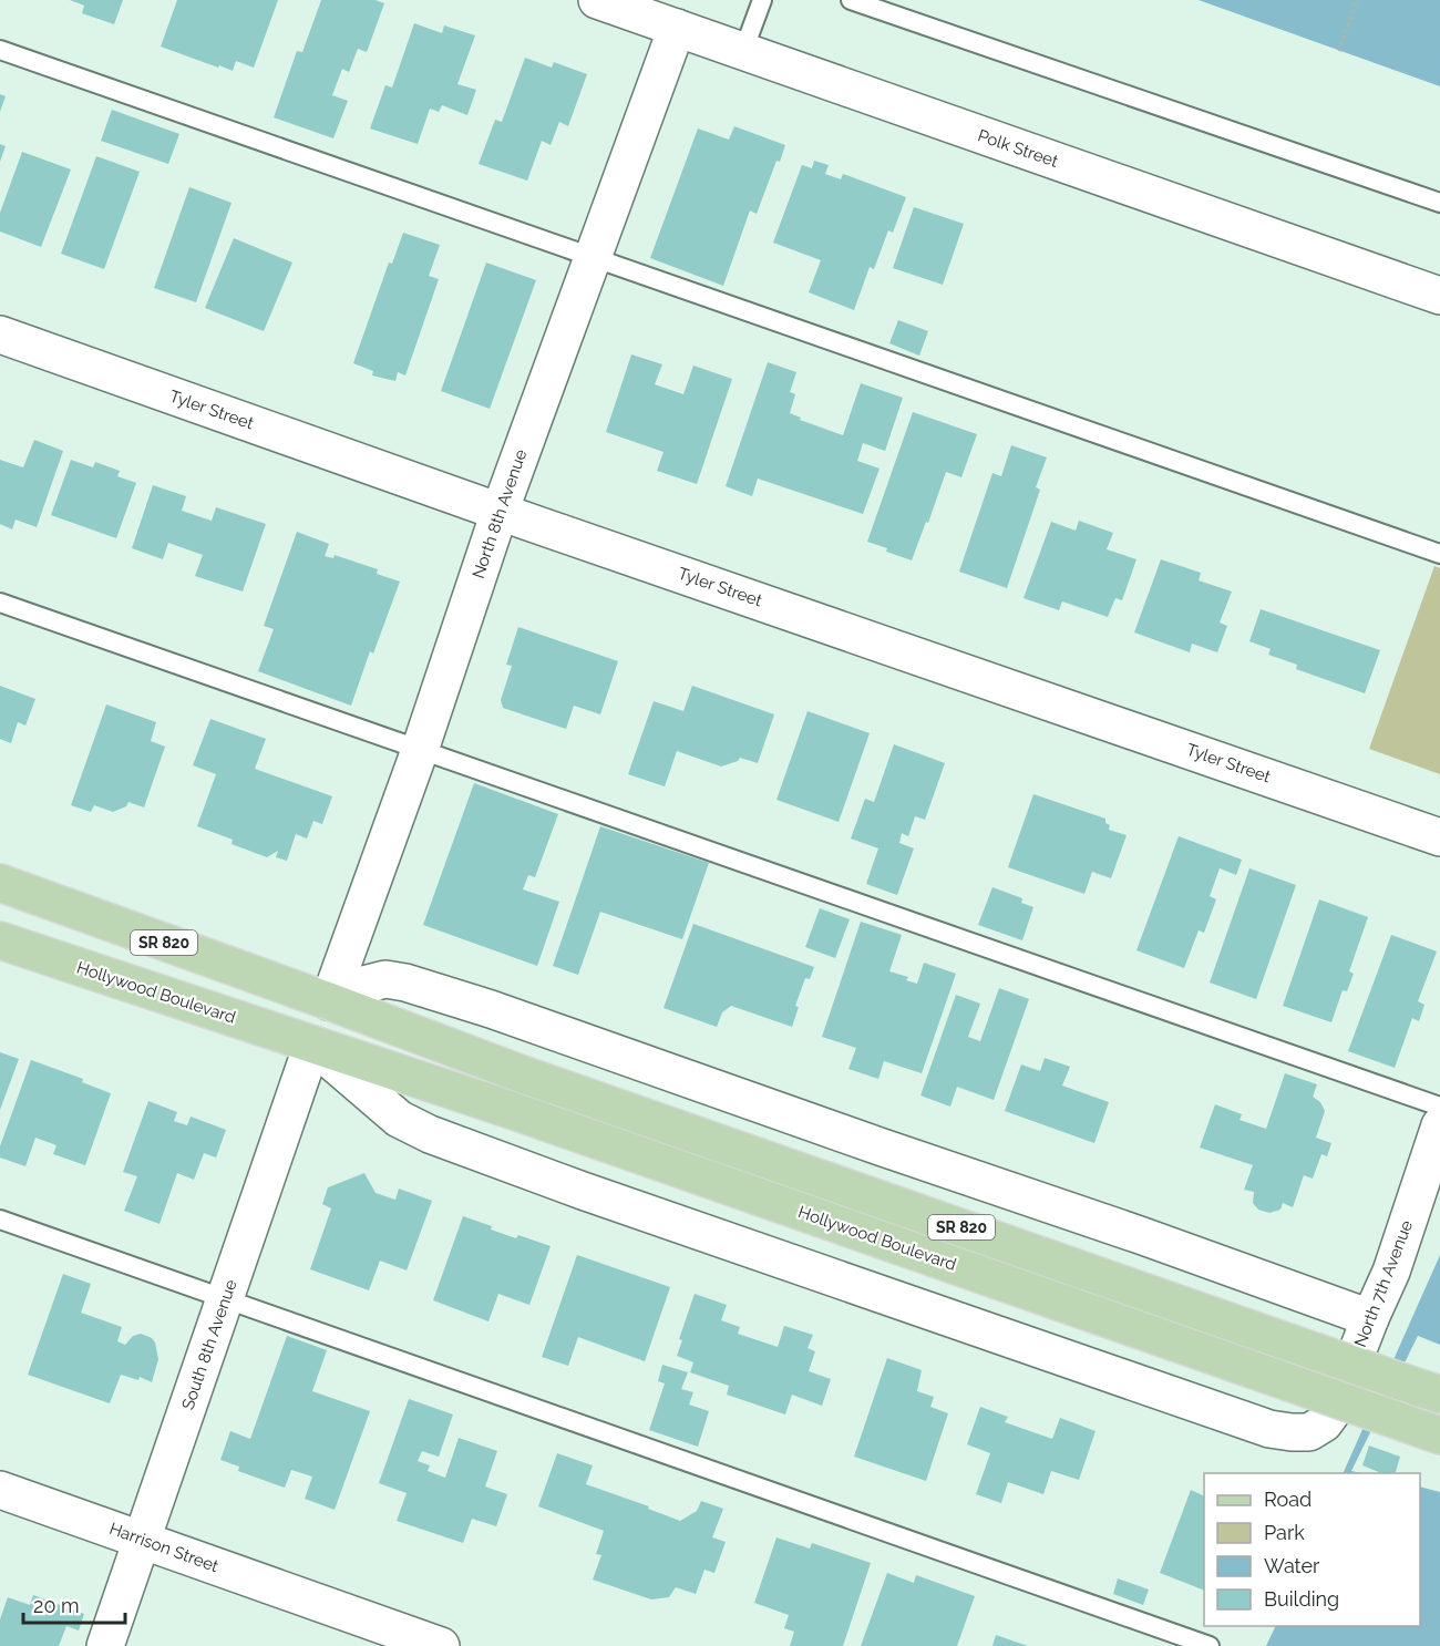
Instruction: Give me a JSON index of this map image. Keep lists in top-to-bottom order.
{
  "streets": {
    "main road": ["SR 820", "Hollywood Boulevard"],
    "street": [
      "Polk Street",
      "Tyler Street",
      "North 8th Avenue",
      "North 7th Avenue",
      "South 8th Avenue",
      "Harrison Street"
    ]
  },
  "crossings": [
    ["Polk Street", "North 8th Avenue"],
    ["Tyler Street", "North 8th Avenue"],
    ["North 8th Avenue", "SR 820"],
    ["Hollywood Boulevard", "North 7th Avenue"],
    ["Hollywood Boulevard", "South 8th Avenue"],
    ["South 8th Avenue", "Harrison Street"]
  ],
  "legend": [
    "Road",
    "Park",
    "Water",
    "Building"
  ],
  "scale_bar": "20 m"
}
